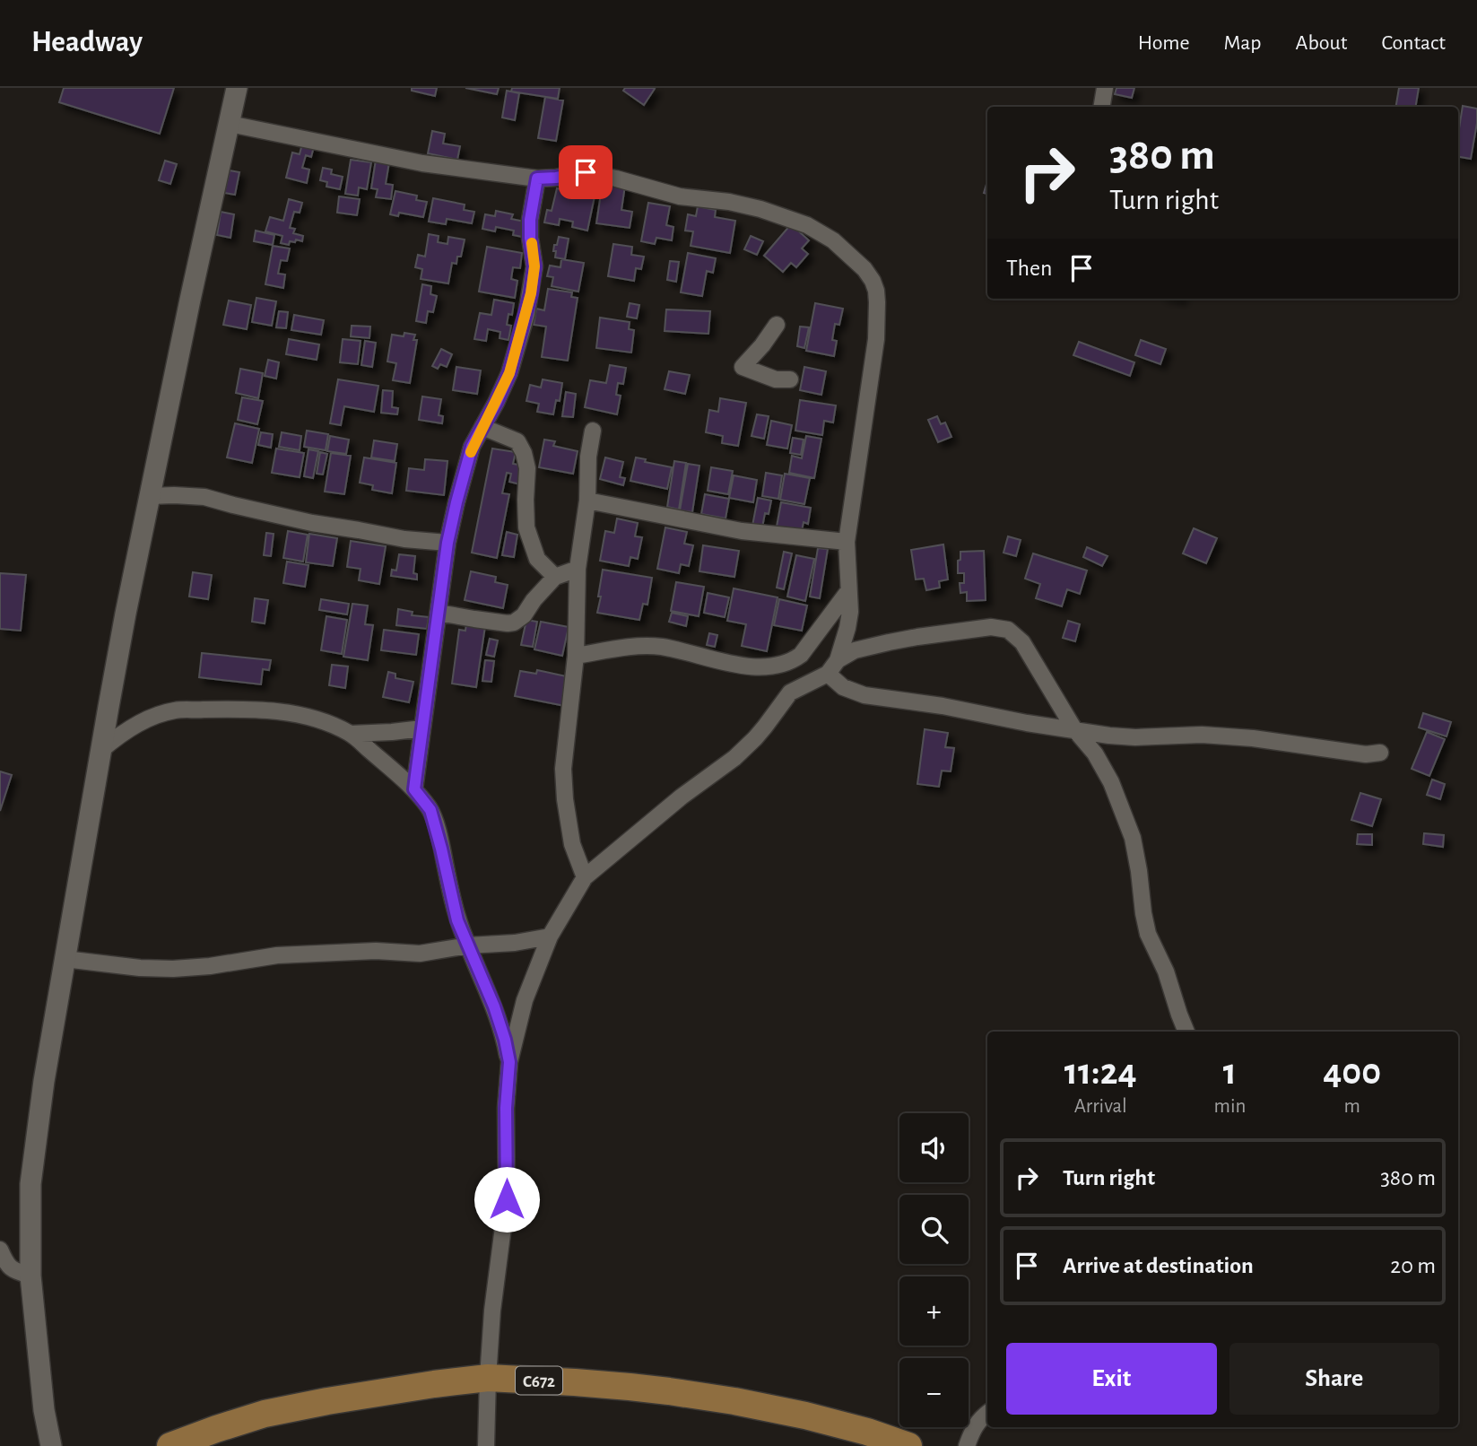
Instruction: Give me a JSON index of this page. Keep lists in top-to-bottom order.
{
  "streets": {
    "main road": ["C672"]
  },
  "page": {
    "header": "Headway",
    "nav": [
      "Home",
      "Map",
      "About",
      "Contact"
    ],
    "turn": ["380 m", "Turn right"],
    "then": "Then",
    "eta": [
      "11:24",
      "Arrival",
      "1",
      "min",
      "400",
      "m"
    ],
    "map_buttons": ["+", "−"],
    "list": [
      {
        "name": "Turn right",
        "value": "380 m"
      },
      {
        "name": "Arrive at destination",
        "value": "20 m"
      }
    ],
    "buttons": ["Exit", "Share"]
  }
}
